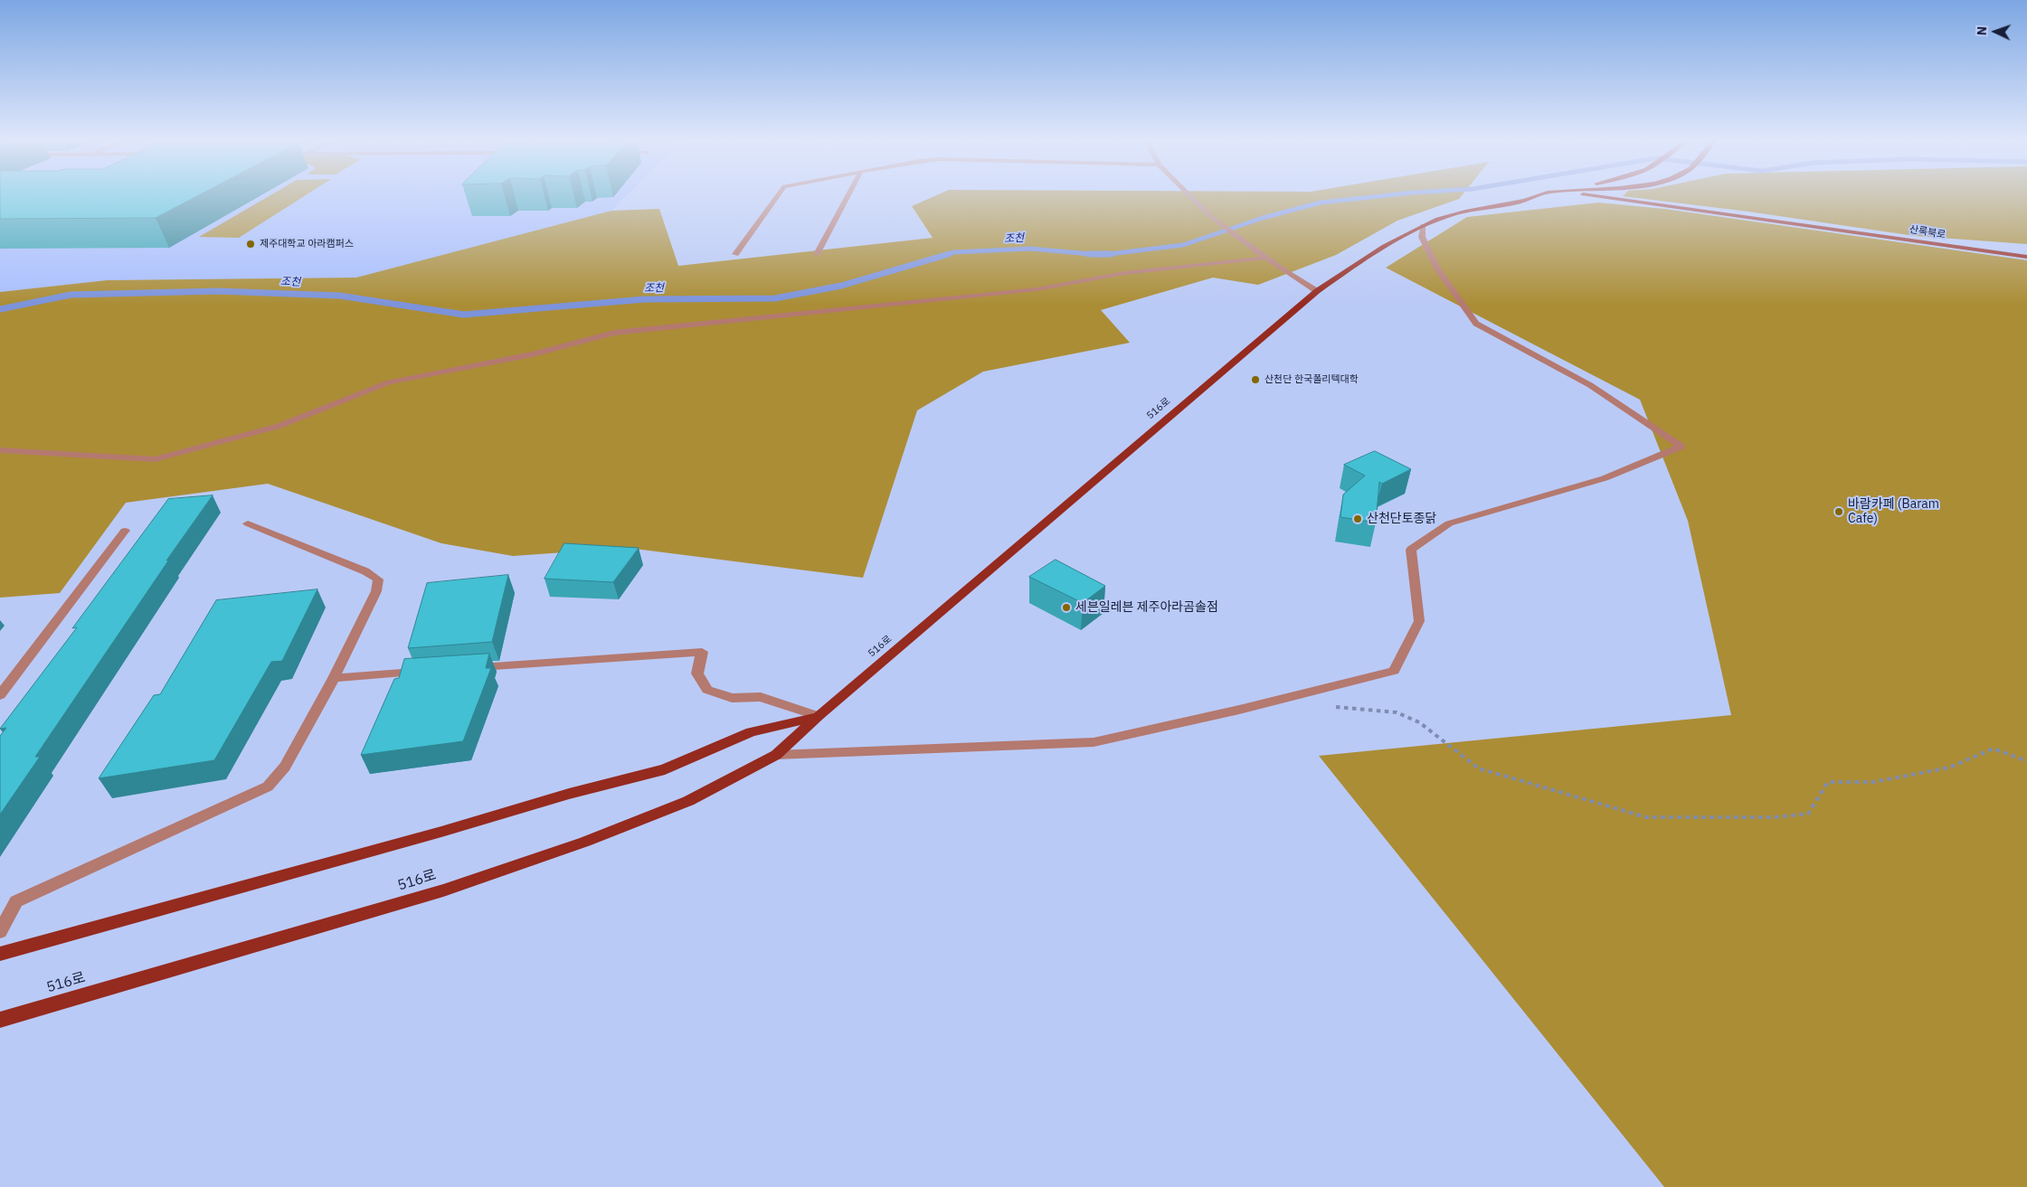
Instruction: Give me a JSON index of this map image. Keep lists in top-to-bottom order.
{
  "streets": {
    "main road": ["산록북로", "516로"]
  },
  "water": ["조천"],
  "places": [
    "제주대학교 아라캠퍼스",
    "산천단 한국폴리텍대학",
    "바람카페 (Baram Cafe)",
    "산천단토종닭",
    "세븐일레븐 제주아라곰솔점"
  ],
  "north": "left"
}
